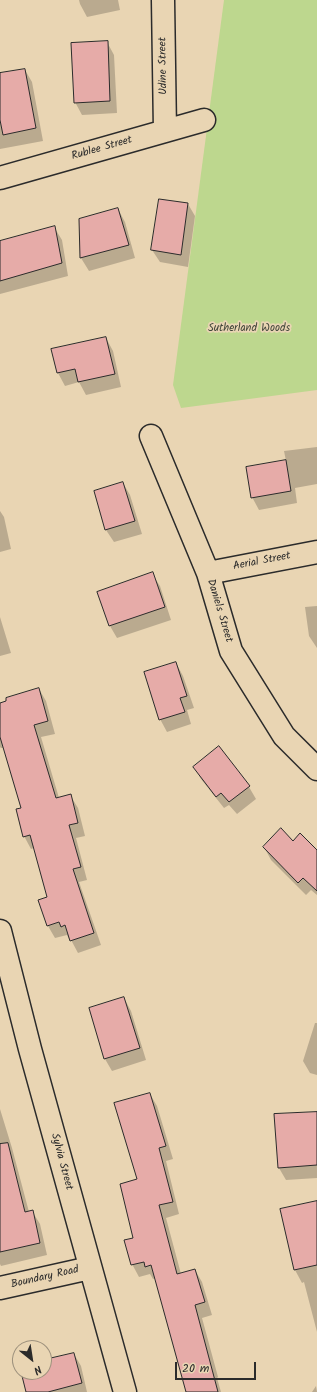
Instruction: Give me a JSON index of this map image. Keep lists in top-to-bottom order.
{
  "streets": {
    "street": [
      "Udine Street",
      "Rublee Street",
      "Aerial Street",
      "Daniels Street",
      "Sylvia Street",
      "Boundary Road"
    ]
  },
  "crossings": [
    ["Udine Street", "Rublee Street"],
    ["Aerial Street", "Daniels Street"],
    ["Sylvia Street", "Boundary Road"]
  ],
  "parks": ["Sutherland Woods"],
  "scale_bar": "20 m",
  "north": "bottom right"
}
